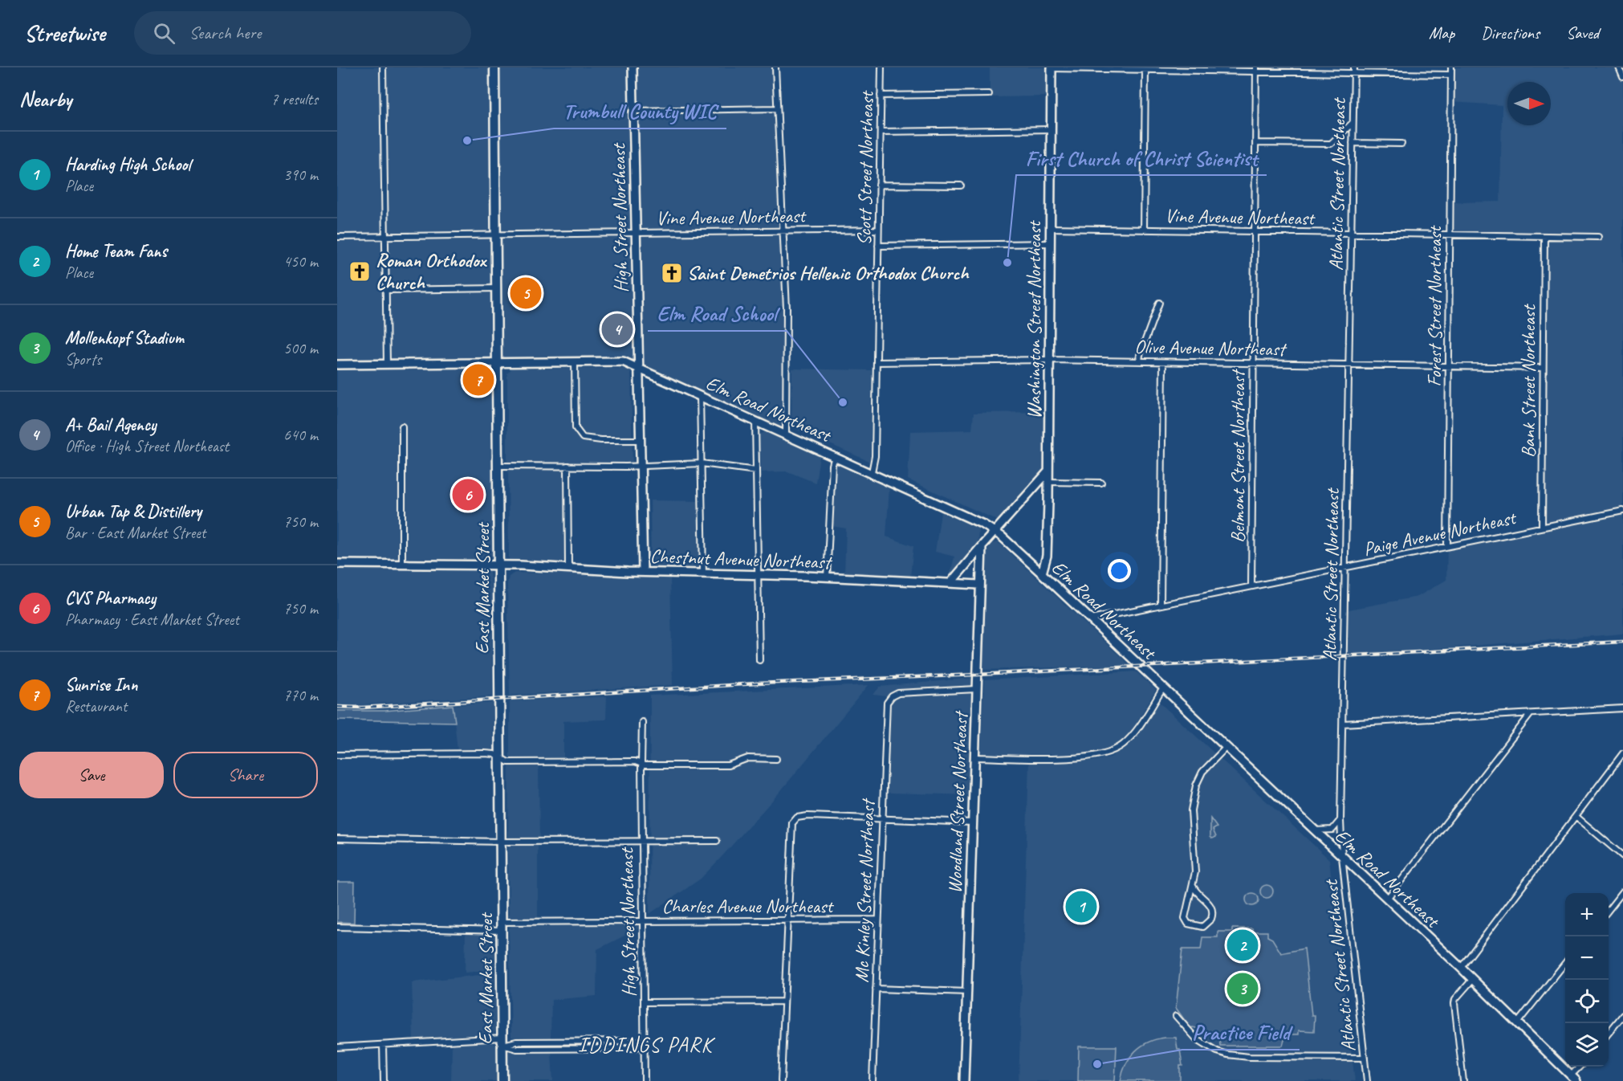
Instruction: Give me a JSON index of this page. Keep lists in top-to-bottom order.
{
  "streets": {
    "main road": ["East Market Street"],
    "street": [
      "Scott Street Northeast",
      "Atlantic Street Northeast",
      "Vine Avenue Northeast",
      "High Street Northeast",
      "Forest Street Northeast",
      "Washington Street Northeast",
      "Olive Avenue Northeast",
      "Bank Street Northeast",
      "Elm Road Northeast",
      "Belmont Street Northeast",
      "Paige Avenue Northeast",
      "Chestnut Avenue Northeast",
      "Woodland Street Northeast",
      "Mc Kinley Street Northeast",
      "Charles Avenue Northeast"
    ]
  },
  "crossings": [
    ["Scott Street Northeast", "Vine Avenue Northeast"],
    ["Scott Street Northeast", "Olive Avenue Northeast"],
    ["Scott Street Northeast", "Elm Road Northeast"],
    ["Atlantic Street Northeast", "Vine Avenue Northeast"],
    ["Atlantic Street Northeast", "Olive Avenue Northeast"],
    ["Atlantic Street Northeast", "Elm Road Northeast"],
    ["Atlantic Street Northeast", "Paige Avenue Northeast"],
    ["Vine Avenue Northeast", "High Street Northeast"],
    ["Vine Avenue Northeast", "Forest Street Northeast"],
    ["Vine Avenue Northeast", "Washington Street Northeast"],
    ["Vine Avenue Northeast", "Bank Street Northeast"],
    ["Vine Avenue Northeast", "Belmont Street Northeast"],
    ["Vine Avenue Northeast", "East Market Street"],
    ["High Street Northeast", "Elm Road Northeast"],
    ["High Street Northeast", "Chestnut Avenue Northeast"],
    ["High Street Northeast", "Charles Avenue Northeast"],
    ["Forest Street Northeast", "Olive Avenue Northeast"],
    ["Forest Street Northeast", "Paige Avenue Northeast"],
    ["Washington Street Northeast", "Olive Avenue Northeast"],
    ["Washington Street Northeast", "Elm Road Northeast"],
    ["Olive Avenue Northeast", "Bank Street Northeast"],
    ["Olive Avenue Northeast", "Belmont Street Northeast"],
    ["Bank Street Northeast", "Paige Avenue Northeast"],
    ["Elm Road Northeast", "Paige Avenue Northeast"],
    ["Elm Road Northeast", "East Market Street"],
    ["Belmont Street Northeast", "Paige Avenue Northeast"],
    ["Chestnut Avenue Northeast", "East Market Street"],
    ["Chestnut Avenue Northeast", "Woodland Street Northeast"],
    ["East Market Street", "Charles Avenue Northeast"],
    ["Woodland Street Northeast", "Mc Kinley Street Northeast"],
    ["Mc Kinley Street Northeast", "Charles Avenue Northeast"]
  ],
  "districts": ["IDDINGS PARK"],
  "places": {
    "other": [
      "Trumbull County WIC",
      "First Church of Christ Scientist",
      "Elm Road School",
      "Practice Field"
    ],
    "church": ["Roman Orthodox Church", "Saint Demetrios Hellenic Orthodox Church"]
  },
  "north": "right",
  "page": {
    "header": "Streetwise",
    "search": "Search here",
    "nav": ["Map", "Directions", "Saved"],
    "heading": ["Nearby", "7 results"],
    "list": [
      {
        "mark": "1",
        "name": "Harding High School",
        "note": "Place",
        "value": "390 m"
      },
      {
        "mark": "2",
        "name": "Home Team Fans",
        "note": "Place",
        "value": "450 m"
      },
      {
        "mark": "3",
        "name": "Mollenkopf Stadium",
        "note": "Sports",
        "value": "500 m"
      },
      {
        "mark": "4",
        "name": "A+ Bail Agency",
        "note": "Office · High Street Northeast",
        "value": "640 m"
      },
      {
        "mark": "5",
        "name": "Urban Tap & Distillery",
        "note": "Bar · East Market Street",
        "value": "750 m"
      },
      {
        "mark": "6",
        "name": "CVS Pharmacy",
        "note": "Pharmacy · East Market Street",
        "value": "750 m"
      },
      {
        "mark": "7",
        "name": "Sunrise Inn",
        "note": "Restaurant",
        "value": "770 m"
      }
    ],
    "pins": [
      "5",
      "4",
      "7",
      "6",
      "1",
      "2",
      "3"
    ],
    "buttons": ["Save", "Share"],
    "map_buttons": ["+", "−"]
  }
}
